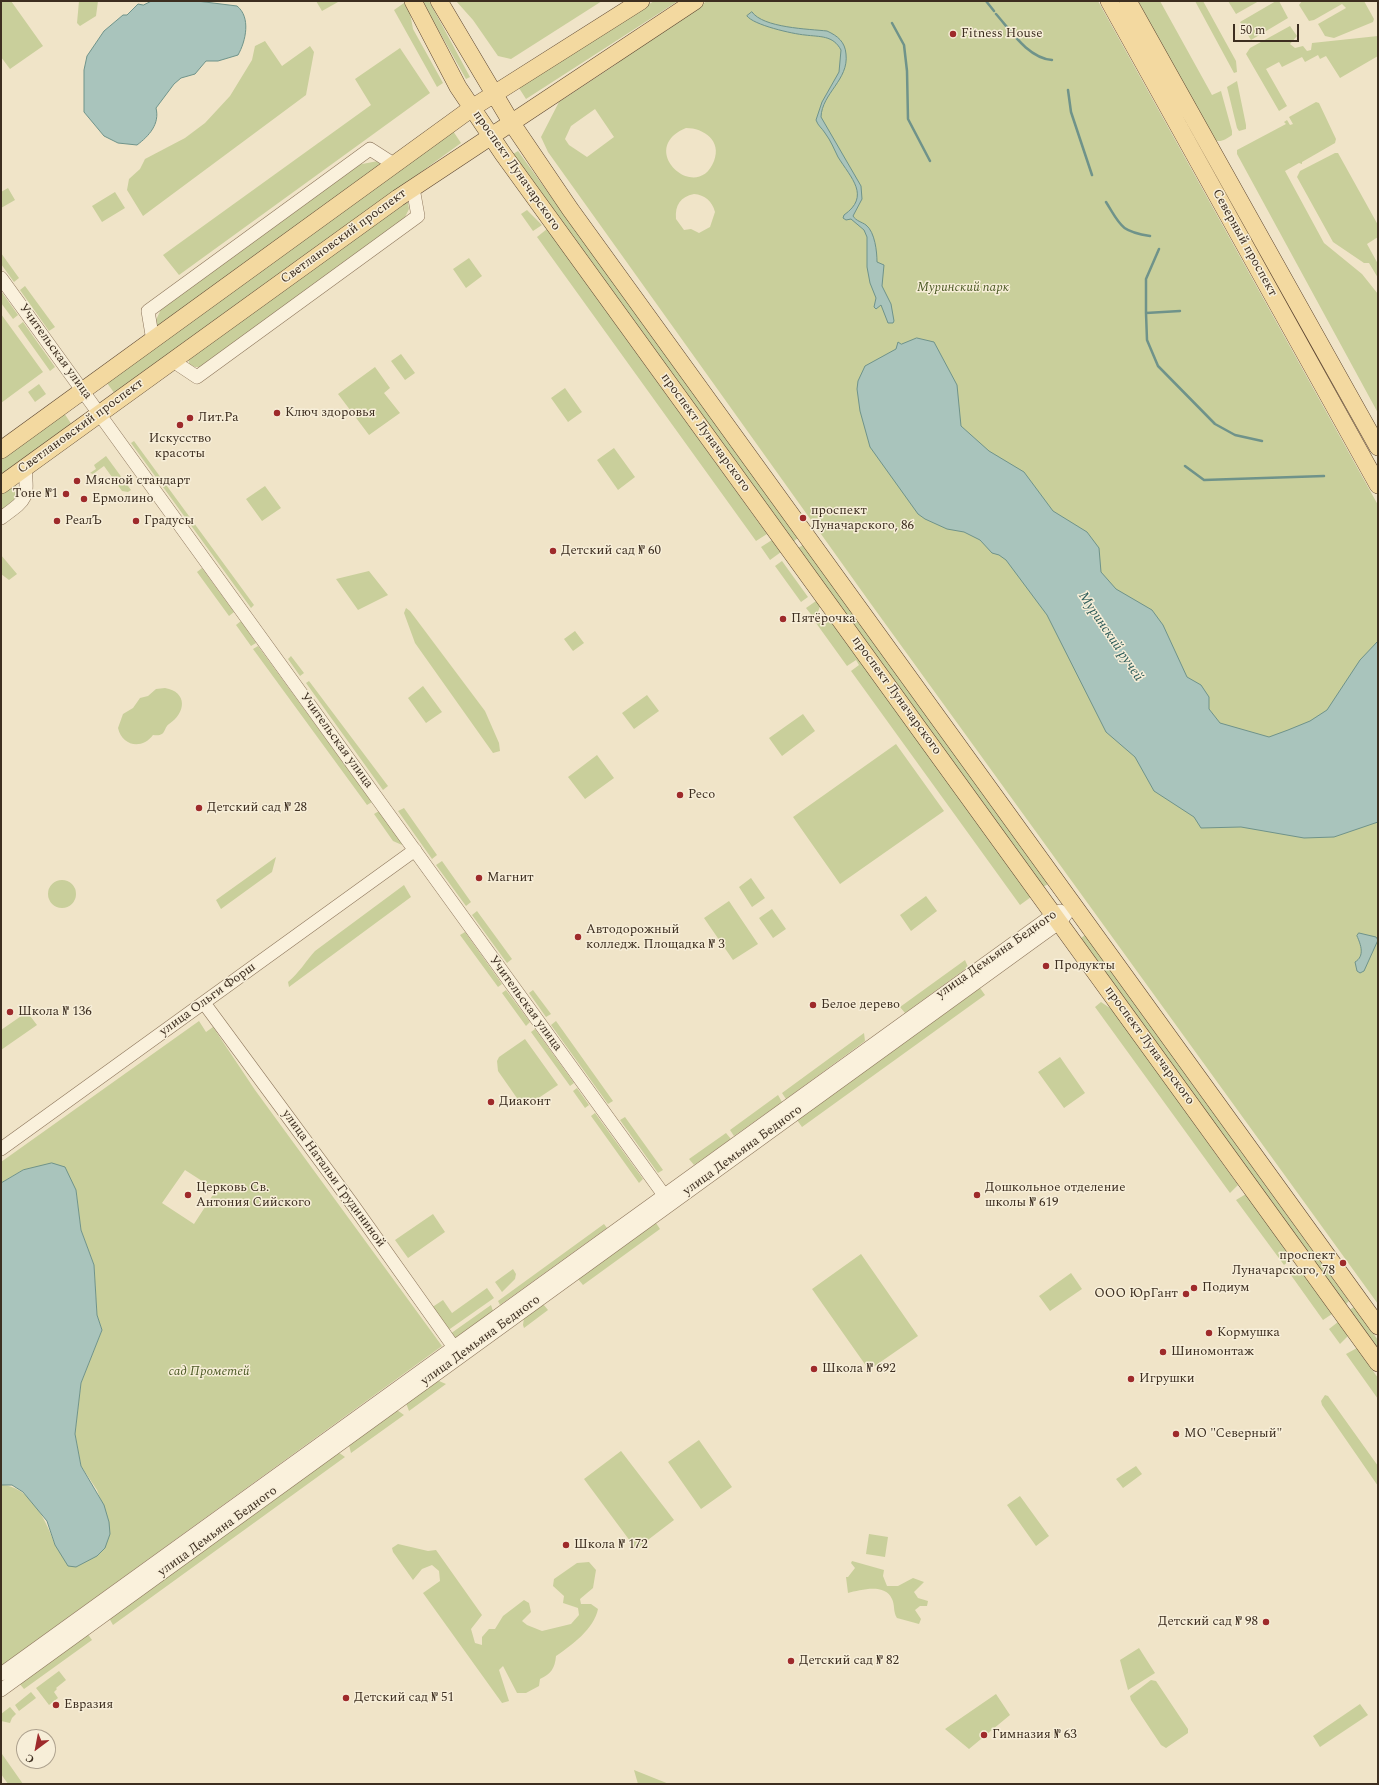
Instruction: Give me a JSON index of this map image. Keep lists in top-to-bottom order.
{
  "streets": {
    "main road": ["проспект Луначарского", "Светлановский проспект", "Северный проспект"],
    "street": [
      "Учительская улица",
      "улица Демьяна Бедного",
      "улица Ольги Форш",
      "улица Натальи Грудининой"
    ]
  },
  "crossings": [
    ["проспект Луначарского", "Светлановский проспект"],
    ["проспект Луначарского", "улица Демьяна Бедного"],
    ["Светлановский проспект", "Учительская улица"],
    ["Учительская улица", "улица Демьяна Бедного"],
    ["Учительская улица", "улица Ольги Форш"],
    ["улица Демьяна Бедного", "улица Натальи Грудининой"],
    ["улица Ольги Форш", "улица Натальи Грудининой"]
  ],
  "water": ["Муринский ручей"],
  "parks": ["Муринский парк", "сад Прометей"],
  "places": [
    "Fitness House",
    "Ключ здоровья",
    "Лит.Ра",
    "Искусство красоты",
    "Мясной стандарт",
    "Тоне №1",
    "Ермолино",
    "проспект Луначарского, 86",
    "РеалЪ",
    "Градусы",
    "Детский сад № 60",
    "Пятёрочка",
    "Ресо",
    "Детский сад № 28",
    "Магнит",
    "Автодорожный колледж. Площадка № 3",
    "Продукты",
    "Белое дерево",
    "Школа № 136",
    "Диаконт",
    "Церковь Св. Антония Сийского",
    "Дошкольное отделение школы № 619",
    "проспект Луначарского, 78",
    "Подиум",
    "ООО ЮрГант",
    "Кормушка",
    "Шиномонтаж",
    "Школа № 692",
    "Игрушки",
    "МО \"Северный\"",
    "Школа № 172",
    "Детский сад № 98",
    "Детский сад № 82",
    "Детский сад № 51",
    "Евразия",
    "Гимназия № 63"
  ],
  "scale_bar": "50 m",
  "north": "bottom left"
}
